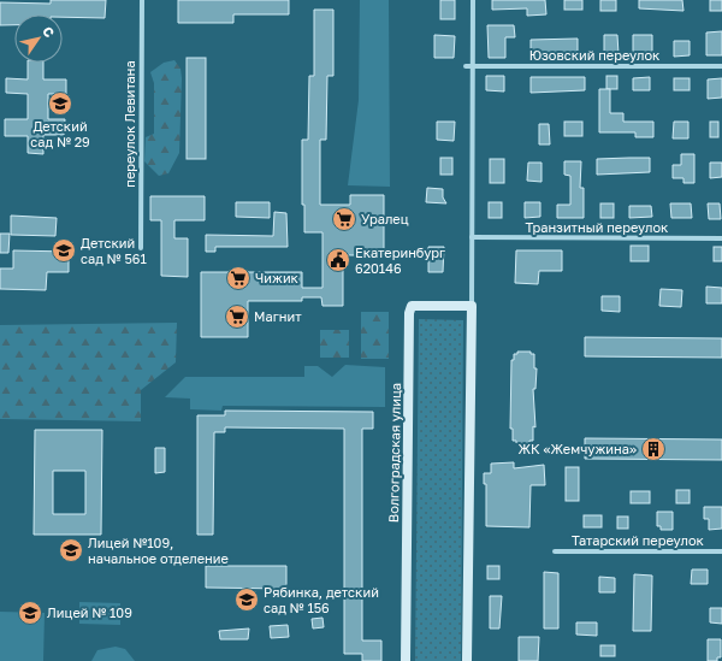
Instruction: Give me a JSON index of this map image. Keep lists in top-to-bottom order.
{
  "streets": {
    "street": [
      "Юзовский переулок",
      "переулок Левитана",
      "Транзитный переулок",
      "Волгоградская улица",
      "Татарский переулок"
    ]
  },
  "places": {
    "school or university": [
      "Детский сад № 29",
      "Детский сад № 561",
      "Лицей №109, начальное отделение",
      "Рябинка, детский сад № 156",
      "Лицей № 109"
    ],
    "supermarket": ["Уралец", "Чижик", "Магнит"],
    "public building": ["Екатеринбург 620146"],
    "building": ["ЖК «Жемчужина»"]
  },
  "north": "top right"
}
